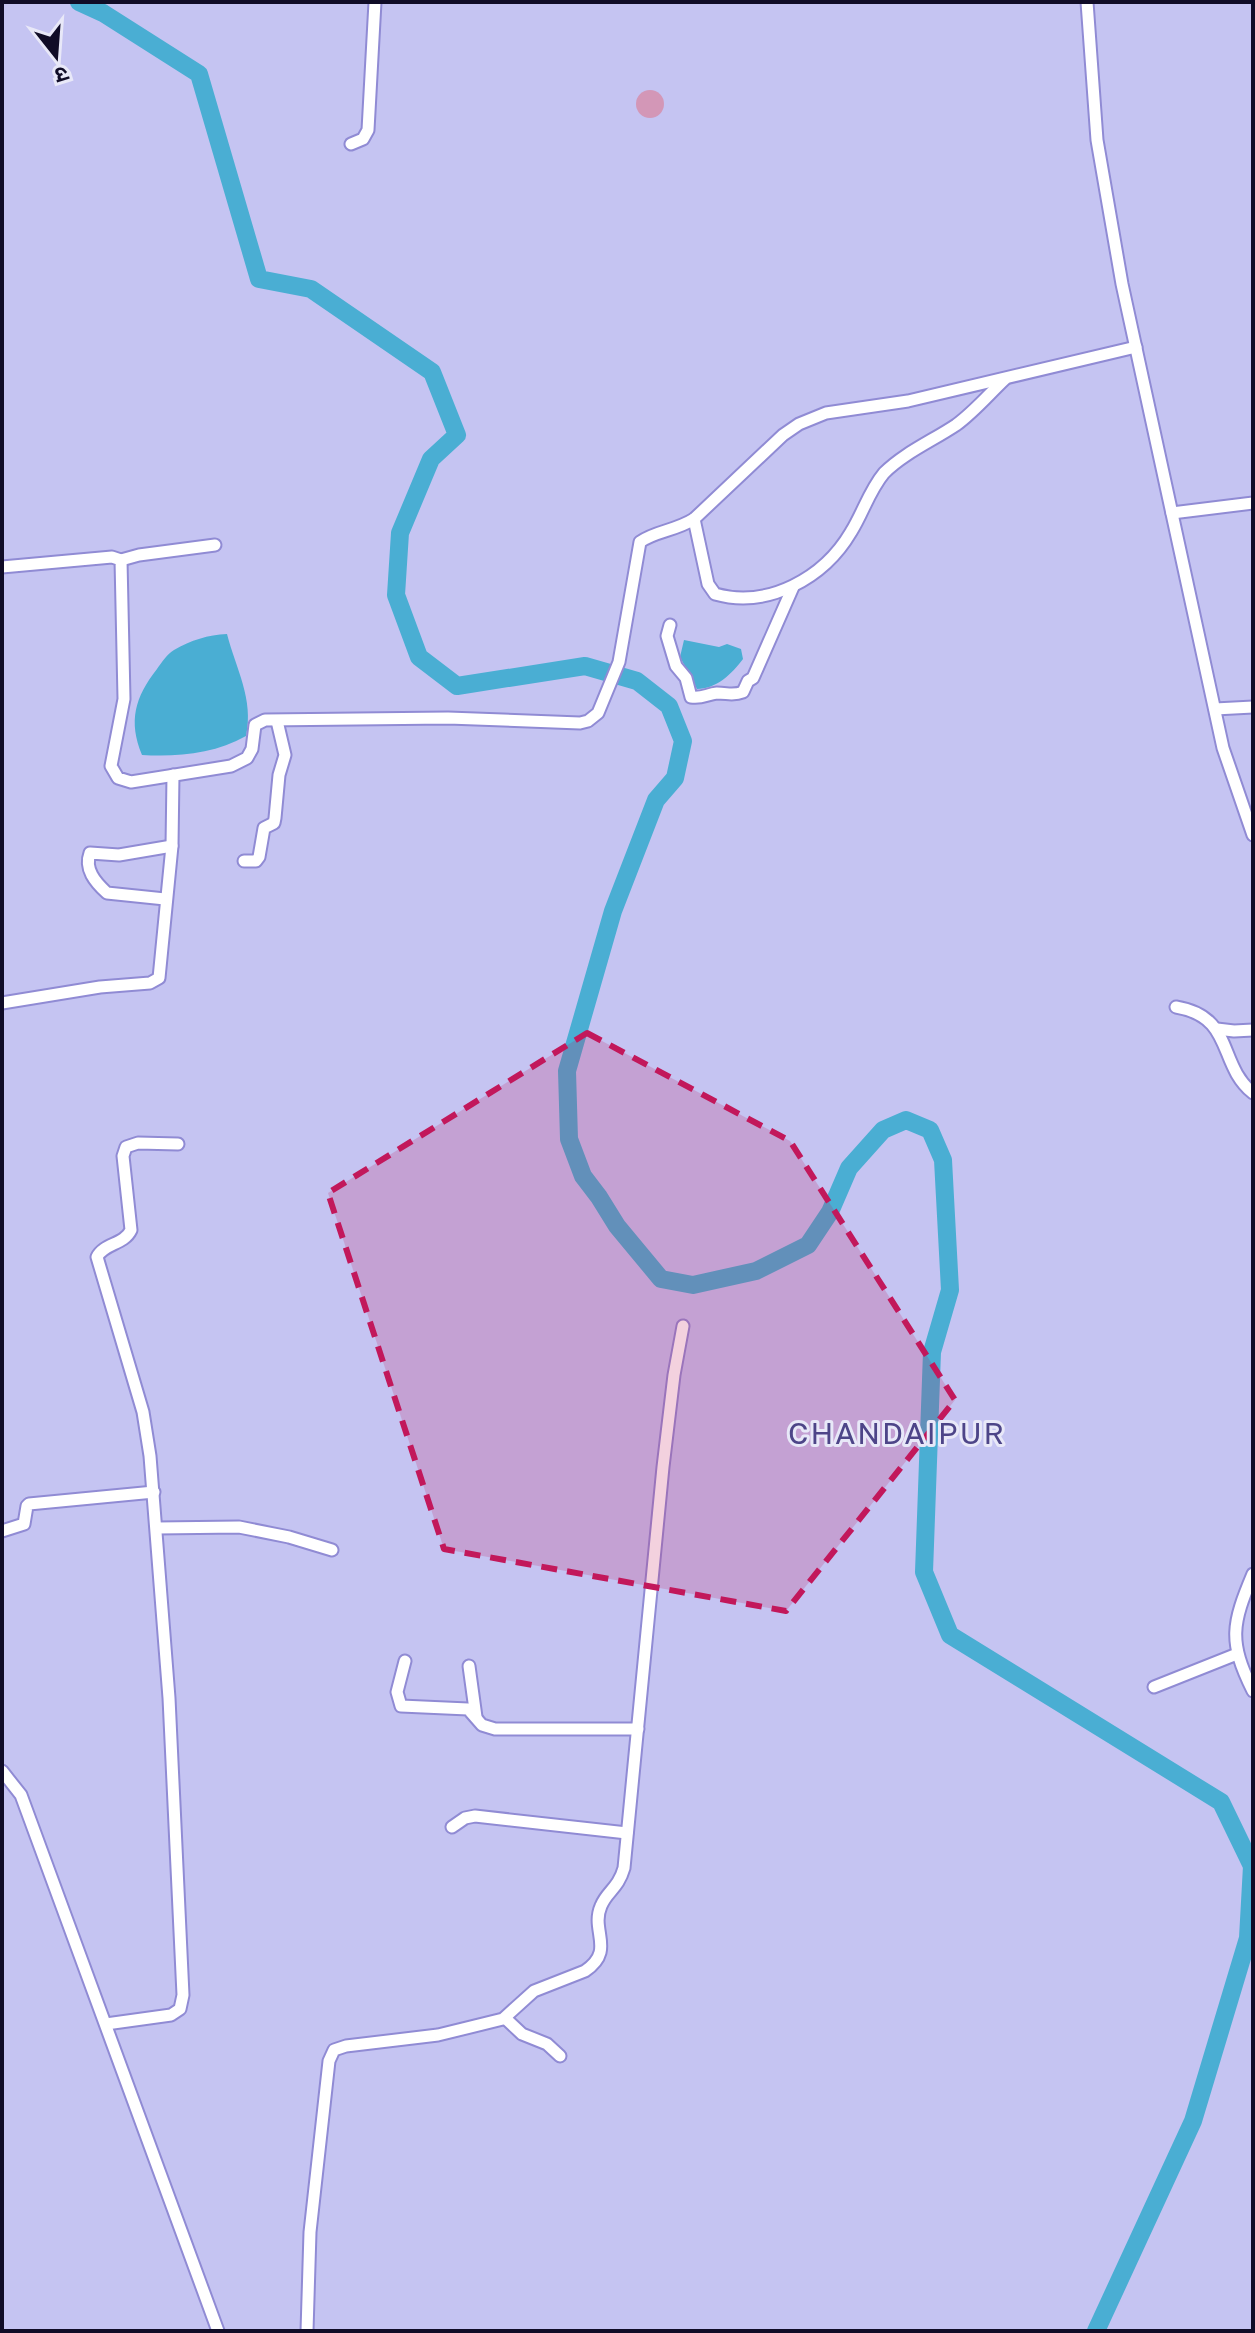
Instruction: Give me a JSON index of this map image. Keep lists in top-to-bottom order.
{
  "districts": ["CHANDAIPUR"],
  "north": "bottom"
}
